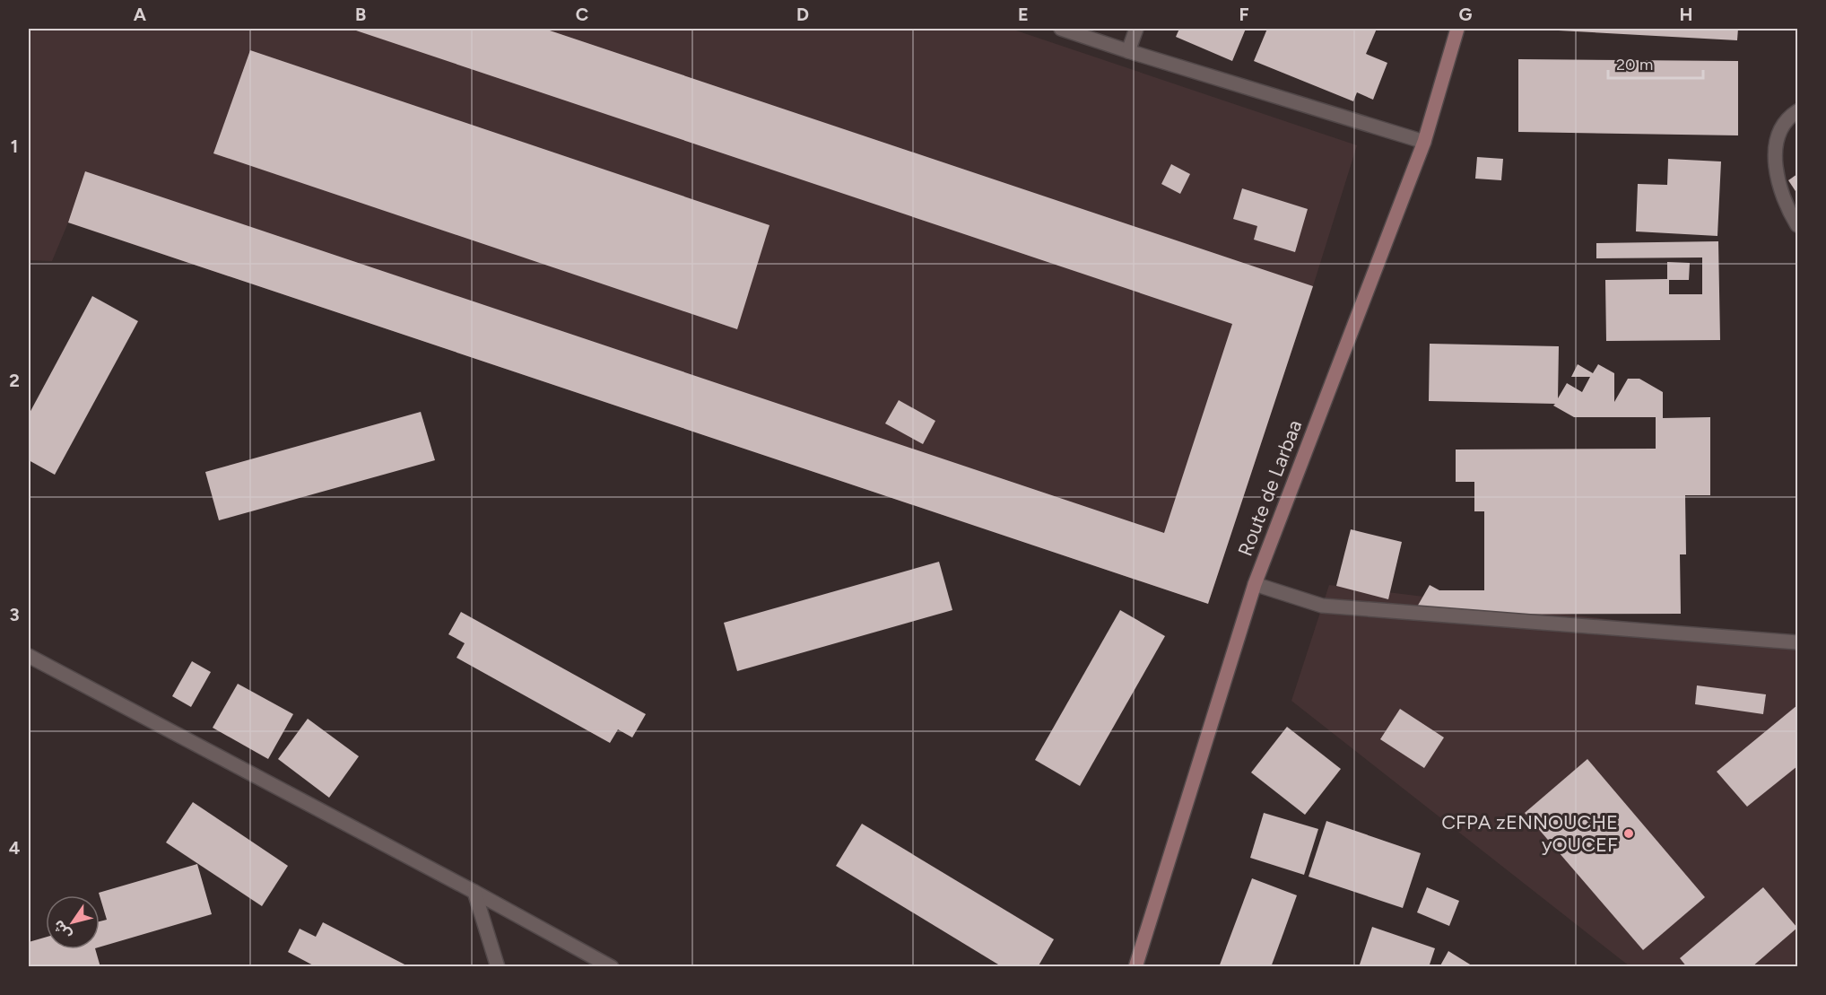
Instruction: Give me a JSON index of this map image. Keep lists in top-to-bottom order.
{
  "streets": {
    "main road": ["Route de Larbaa"]
  },
  "places": ["CFPA zENNOUCHE yOUCEF"],
  "scale_bar": "20 m",
  "north": "bottom left",
  "grid": {
    "columns": [
      "A",
      "B",
      "C",
      "D",
      "E",
      "F",
      "G",
      "H"
    ],
    "rows": [
      "1",
      "2",
      "3",
      "4"
    ]
  }
}
